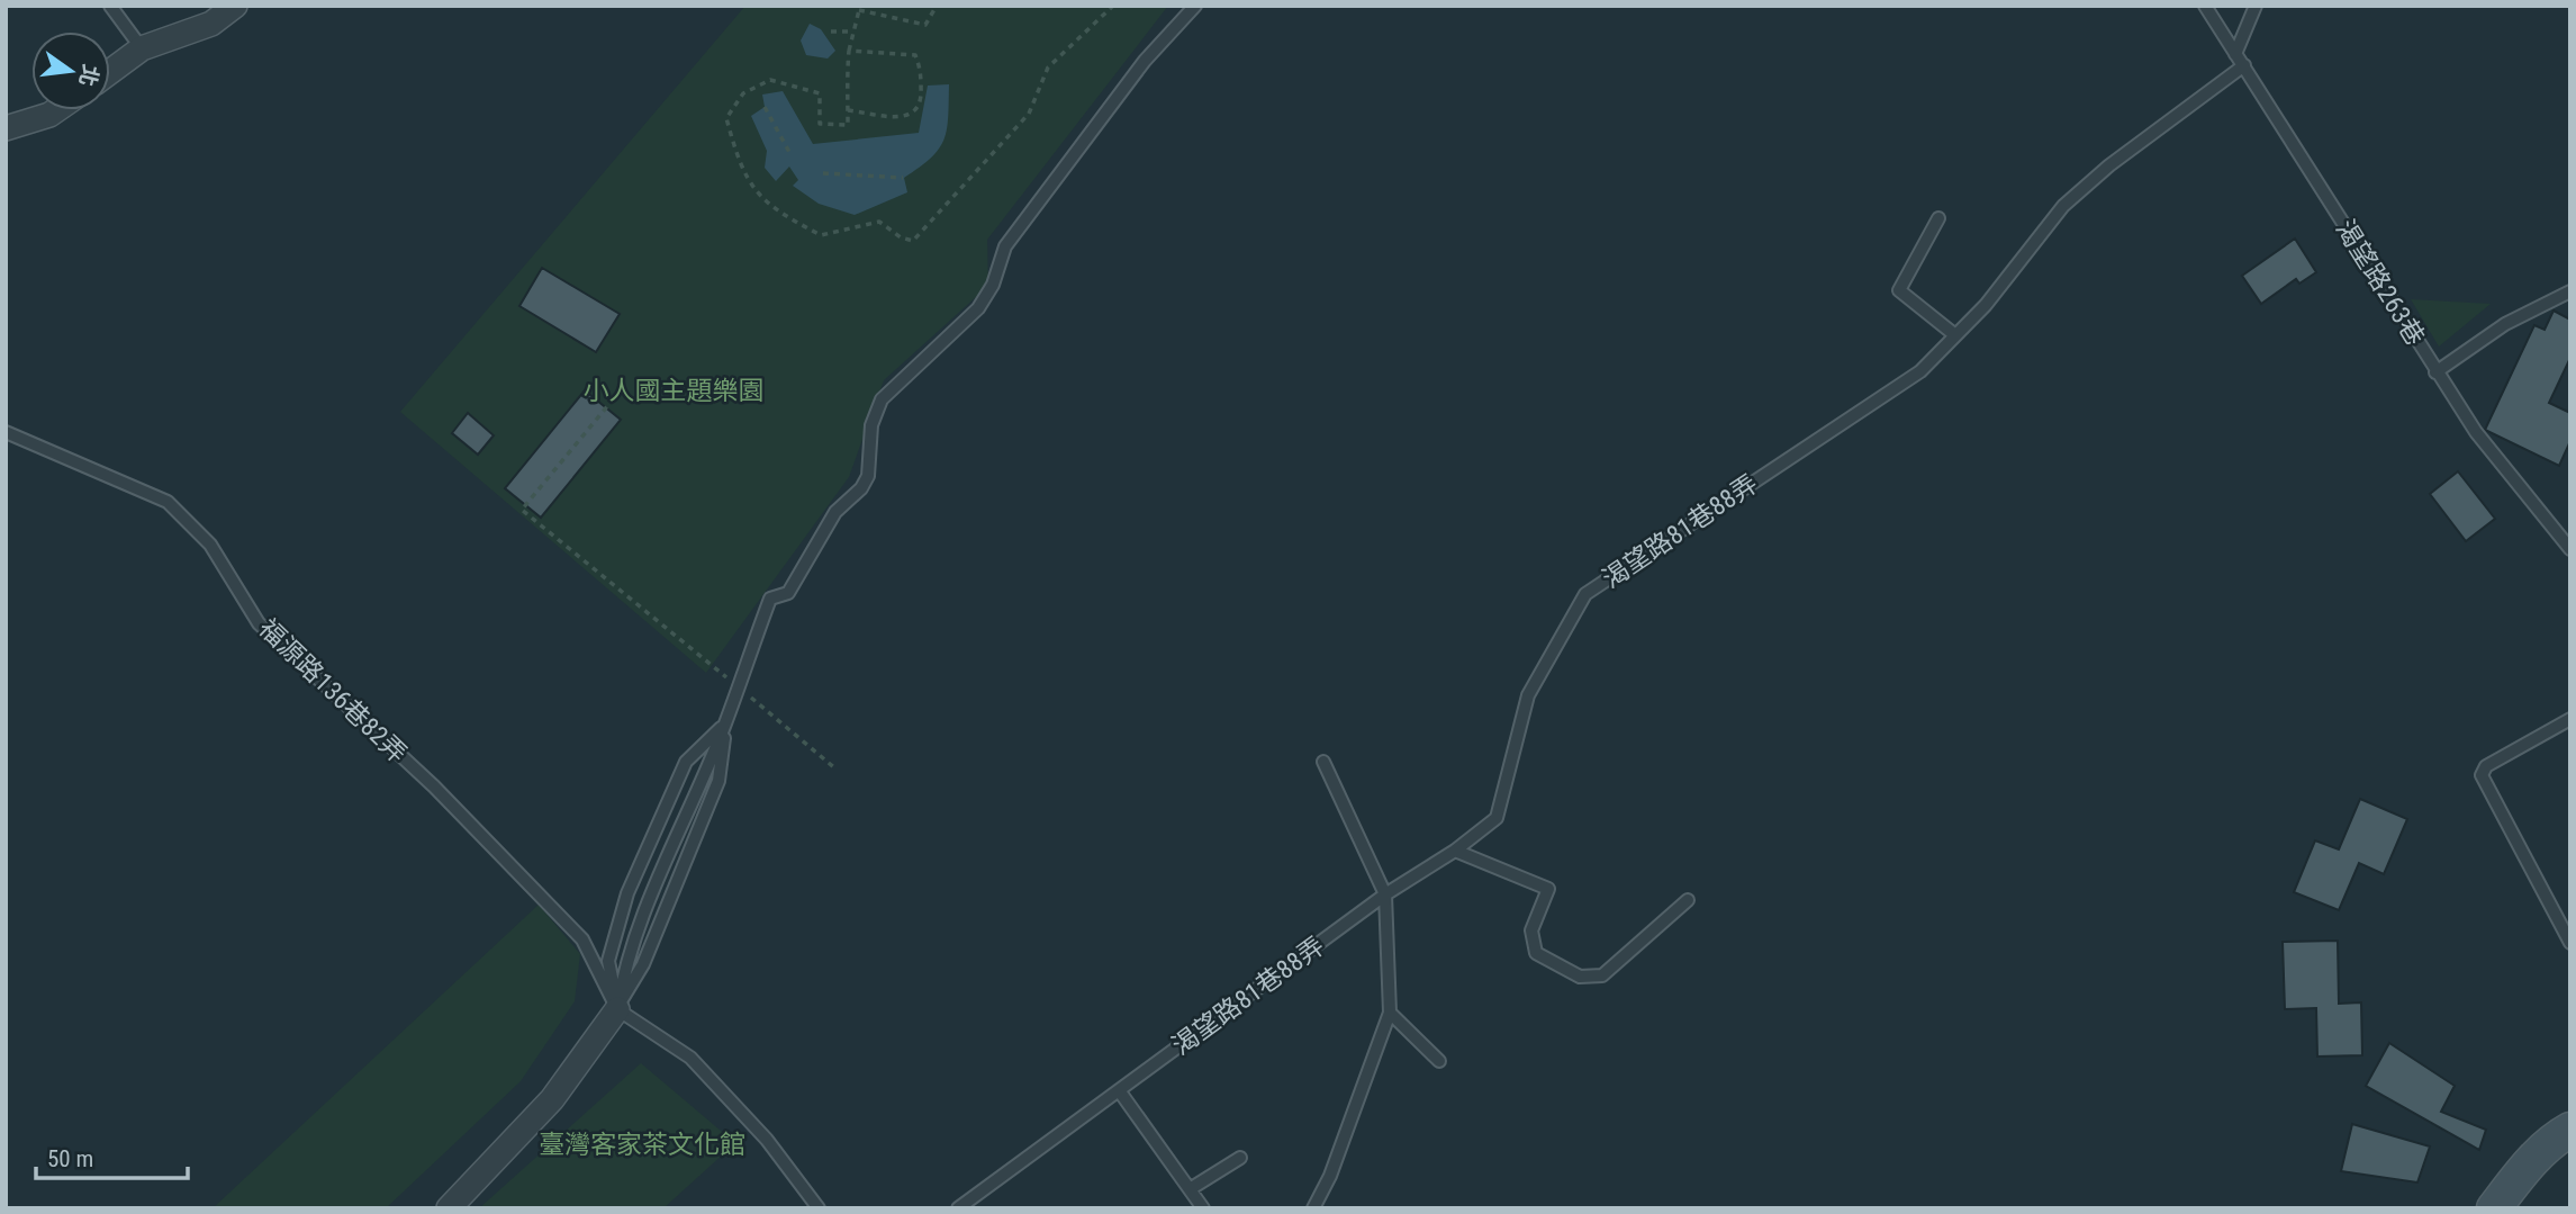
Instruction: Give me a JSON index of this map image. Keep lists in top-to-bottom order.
{
  "streets": {
    "lane": ["渴望路263巷", "渴望路81巷88弄", "福源路136巷82弄"]
  },
  "crossings": [
    ["渴望路263巷", "渴望路81巷88弄"]
  ],
  "parks": ["小人國主題樂園", "臺灣客家茶文化館"],
  "scale_bar": "50 m",
  "north": "right"
}
